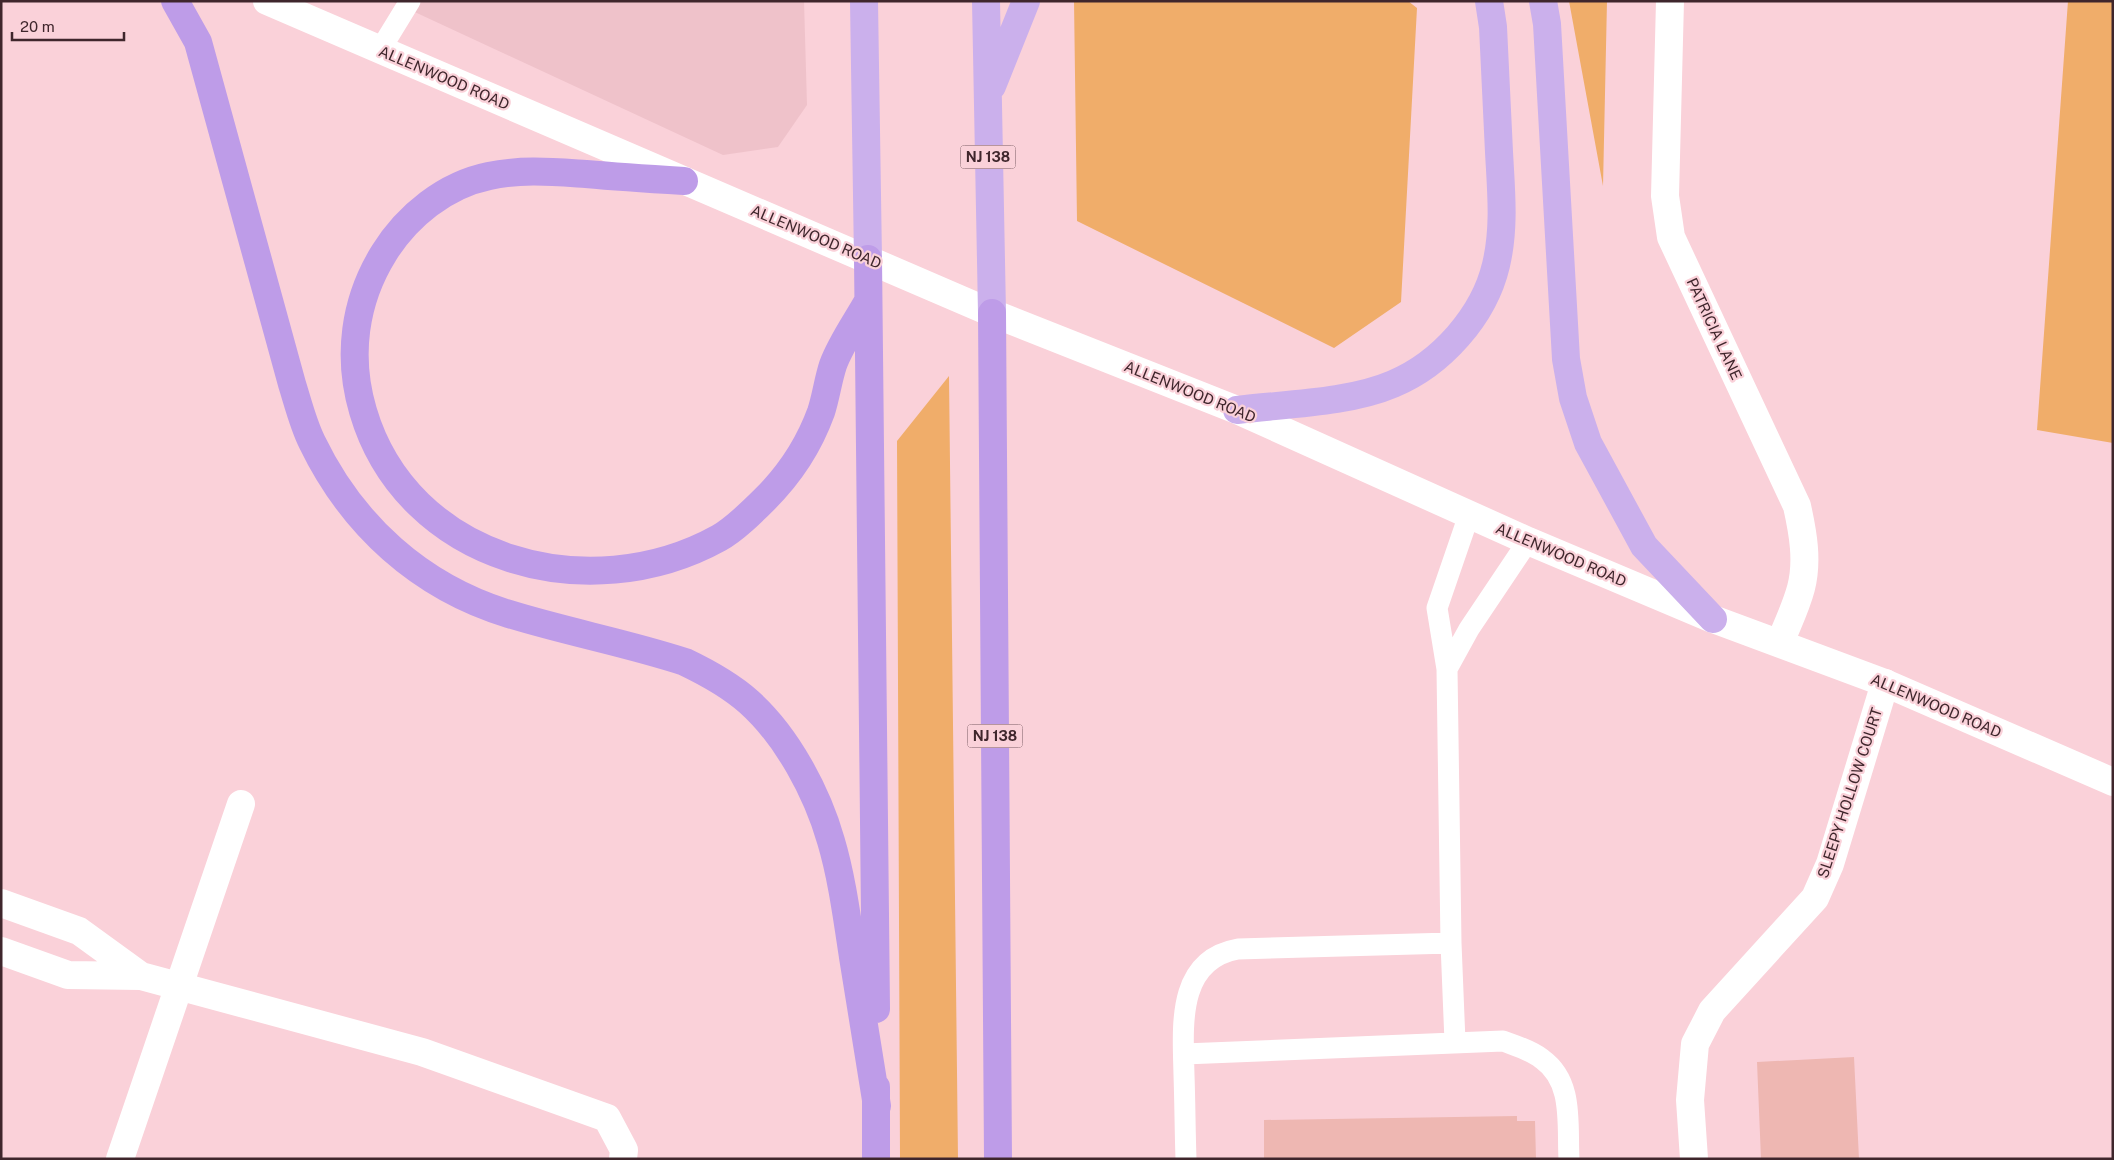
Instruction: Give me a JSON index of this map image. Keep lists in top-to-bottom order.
{
  "streets": {
    "highway": ["NJ 138"],
    "street": ["ALLENWOOD ROAD", "PATRICIA LANE", "SLEEPY HOLLOW COURT"]
  },
  "crossings": [
    ["ALLENWOOD ROAD", "NJ 138"],
    ["ALLENWOOD ROAD", "PATRICIA LANE"],
    ["ALLENWOOD ROAD", "SLEEPY HOLLOW COURT"]
  ],
  "scale_bar": "20 m"
}
